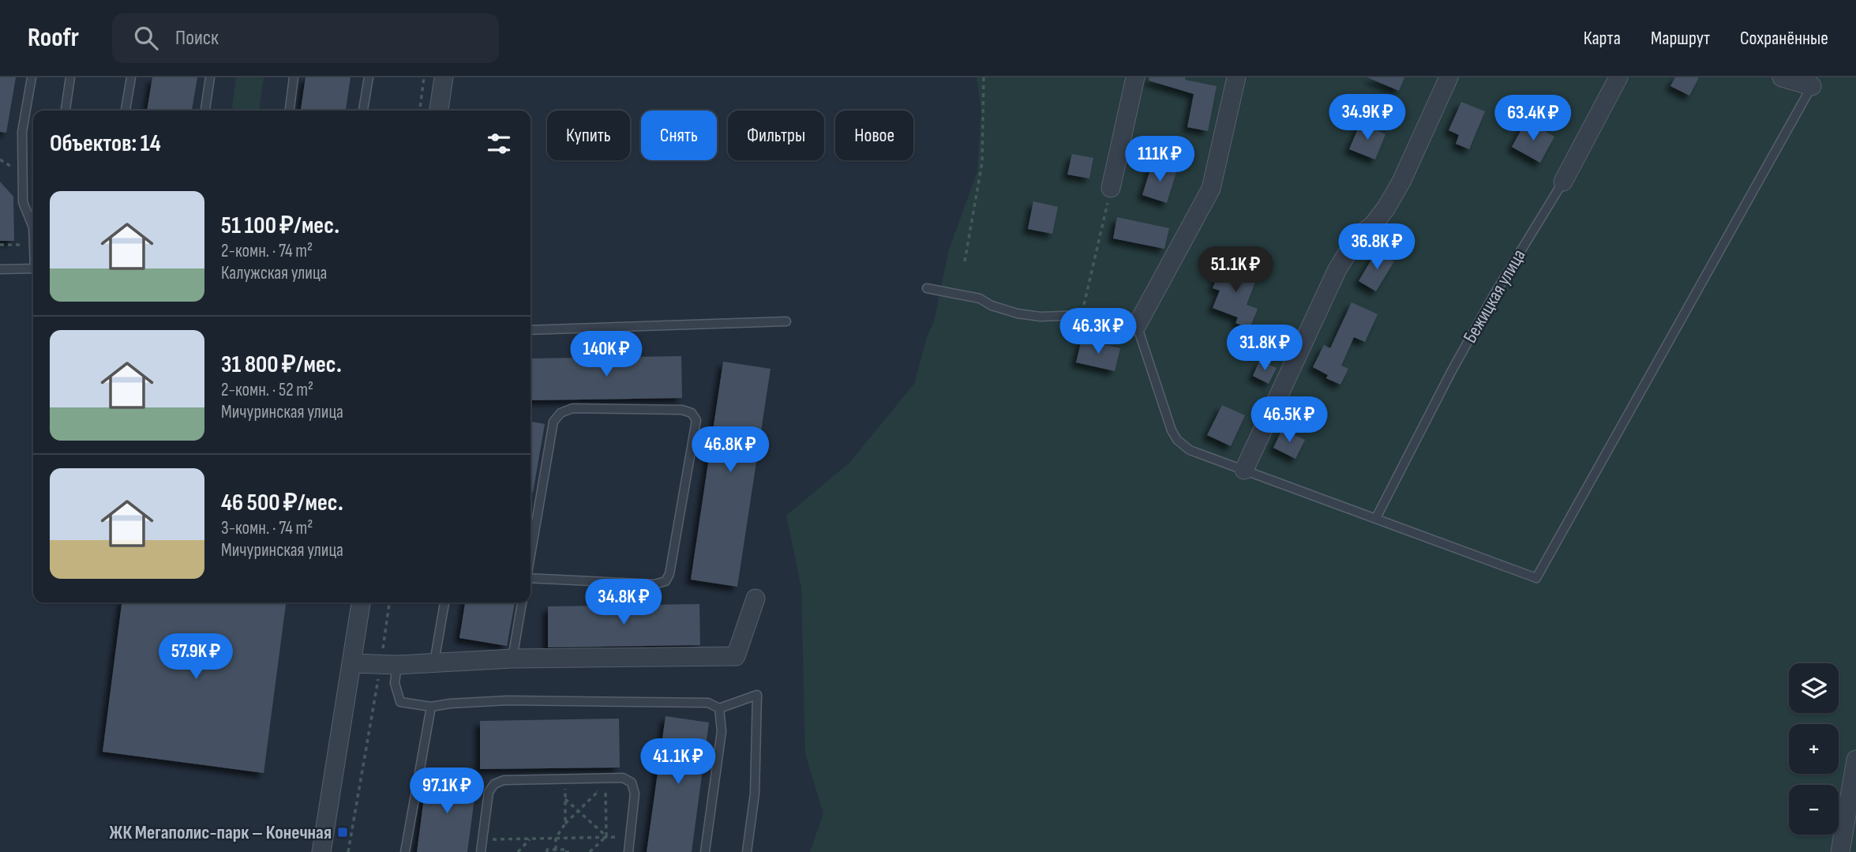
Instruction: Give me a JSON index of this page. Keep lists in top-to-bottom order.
{
  "streets": {
    "street": ["Бежицкая улица"]
  },
  "places": {
    "transit": ["ЖК Мегаполис-парк – Конечная"]
  },
  "page": {
    "header": "Roofr",
    "search": "Поиск",
    "nav": ["Карта", "Маршрут", "Сохранённые"],
    "price": [
      "34.9K ₽",
      "63.4K ₽",
      "111K ₽",
      "36.8K ₽",
      "51.1K ₽",
      "46.3K ₽",
      "31.8K ₽",
      "140K ₽",
      "46.5K ₽",
      "46.8K ₽",
      "34.8K ₽",
      "57.9K ₽",
      "41.1K ₽",
      "97.1K ₽"
    ],
    "chip": [
      "Купить",
      "Снять",
      "Фильтры",
      "Новое"
    ],
    "heading": "Объектов: 14",
    "list": [
      {
        "name": "51 100 ₽/мес.",
        "note": "2-комн. · 74 m² · Калужская улица"
      },
      {
        "name": "31 800 ₽/мес.",
        "note": "2-комн. · 52 m² · Мичуринская улица"
      },
      {
        "name": "46 500 ₽/мес.",
        "note": "3-комн. · 74 m² · Мичуринская улица"
      }
    ],
    "map_buttons": ["+", "−"]
  }
}
